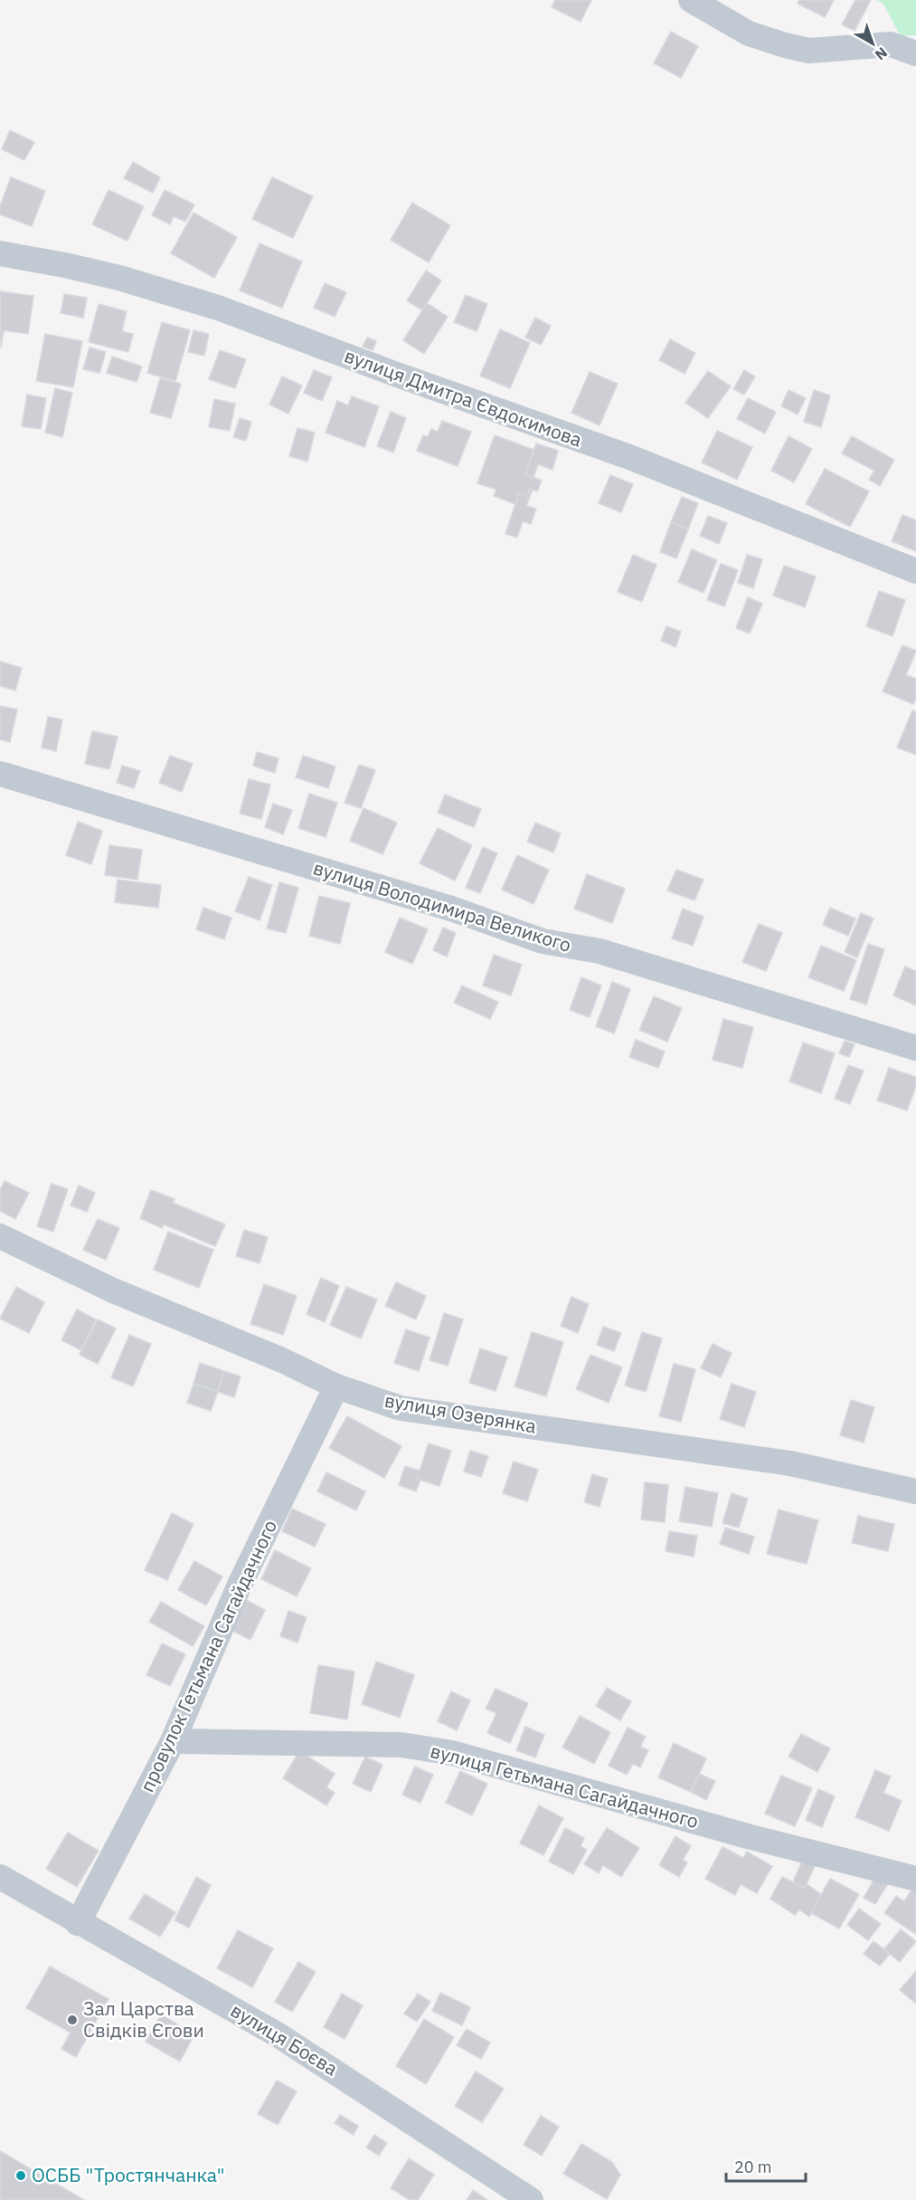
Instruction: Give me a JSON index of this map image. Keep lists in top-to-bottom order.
{
  "streets": {
    "street": [
      "вулиця Дмитра Євдокимова",
      "вулиця Володимира Великого",
      "вулиця Озерянка",
      "провулок Гетьмана Сагайдачного",
      "вулиця Гетьмана Сагайдачного",
      "вулиця Боєва"
    ]
  },
  "crossings": [
    ["вулиця Озерянка", "провулок Гетьмана Сагайдачного"],
    ["провулок Гетьмана Сагайдачного", "вулиця Гетьмана Сагайдачного"],
    ["провулок Гетьмана Сагайдачного", "вулиця Боєва"]
  ],
  "places": ["Зал Царства Свідків Єгови", "ОСББ \"Тростянчанка\""],
  "scale_bar": "20 m",
  "north": "bottom right"
}
